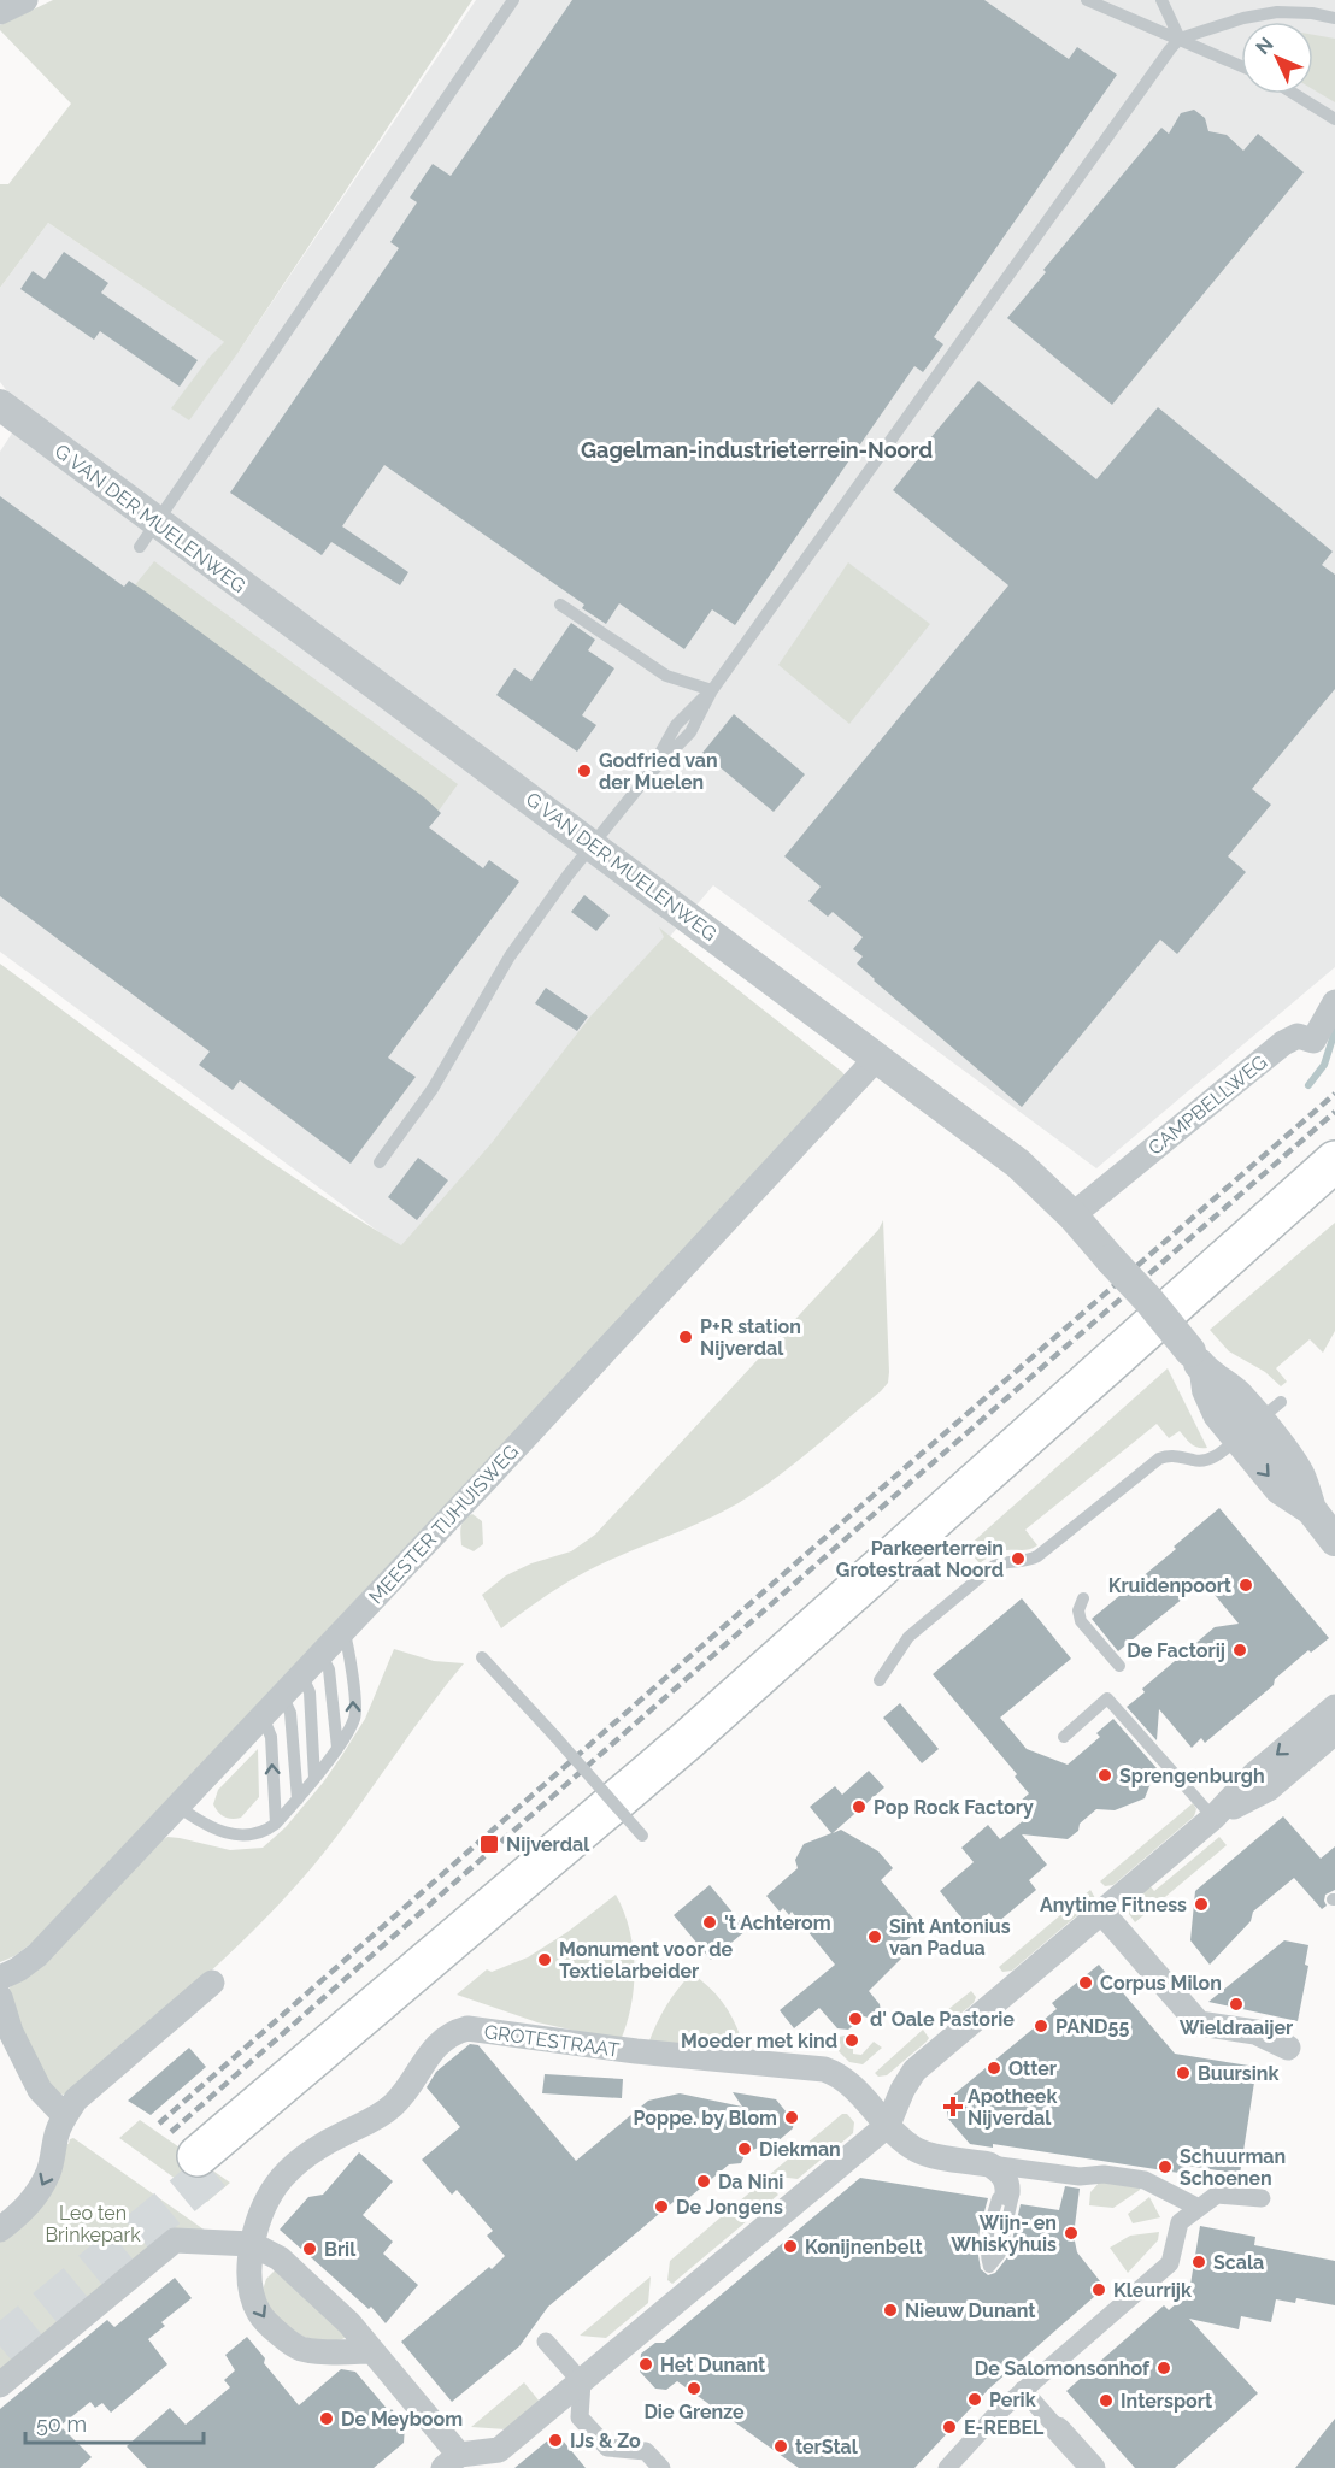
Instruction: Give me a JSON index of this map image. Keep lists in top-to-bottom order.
{
  "streets": {
    "street": [
      "G VAN DER MUELENWEG",
      "CAMPBELLWEG",
      "MEESTER TIJHUISWEG",
      "GROTESTRAAT"
    ]
  },
  "crossings": [
    ["G VAN DER MUELENWEG", "CAMPBELLWEG"],
    ["G VAN DER MUELENWEG", "MEESTER TIJHUISWEG"]
  ],
  "districts": ["Gagelman-industrieterrein-Noord"],
  "parks": ["Leo ten Brinkepark"],
  "places": {
    "other": [
      "Godfried van der Muelen",
      "P+R station Nijverdal",
      "Parkeerterrein Grotestraat Noord",
      "Kruidenpoort",
      "De Factorij",
      "Sprengenburgh",
      "Pop Rock Factory",
      "Anytime Fitness",
      "'t Achterom",
      "Sint Antonius van Padua",
      "Monument voor de Textielarbeider",
      "Corpus Milon",
      "Wieldraaijer",
      "d' Oale Pastorie",
      "PAND55",
      "Moeder met kind",
      "Otter",
      "Buursink",
      "Poppe. by Blom",
      "Diekman",
      "Schuurman Schoenen",
      "Da Nini",
      "De Jongens",
      "Wijn- en Whiskyhuis",
      "Konijnenbelt",
      "Bril",
      "Scala",
      "Kleurrijk",
      "Nieuw Dunant",
      "Het Dunant",
      "De Salomonsonhof",
      "Die Grenze",
      "Perik",
      "Intersport",
      "De Meyboom",
      "E-REBEL",
      "IJs & Zo",
      "terStal"
    ],
    "transit": ["Nijverdal"],
    "health": ["Apotheek Nijverdal"]
  },
  "scale_bar": "50 m",
  "north": "top left"
}
